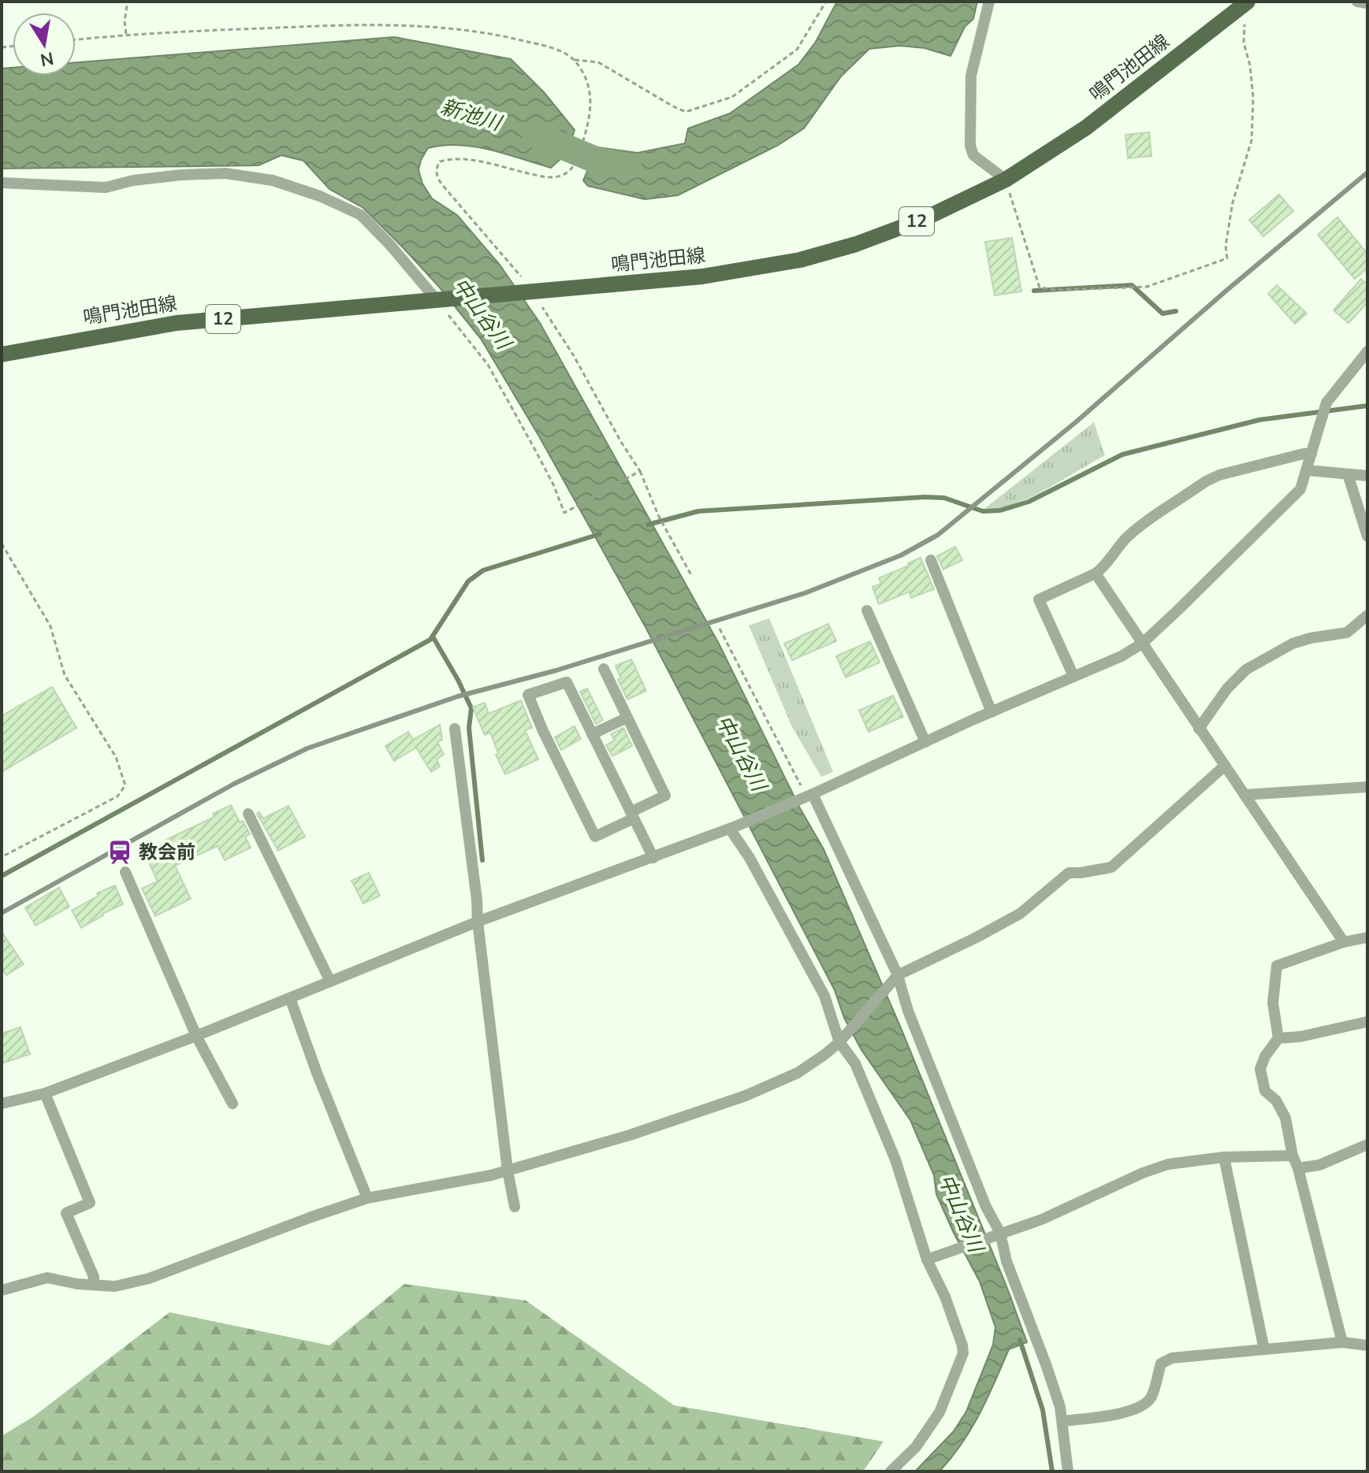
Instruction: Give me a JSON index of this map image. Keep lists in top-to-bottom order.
{
  "streets": {
    "main road": ["鳴門池田線", "12"]
  },
  "water": ["新池川", "中山谷川"],
  "places": {
    "station": ["教会前"]
  },
  "north": "bottom"
}
